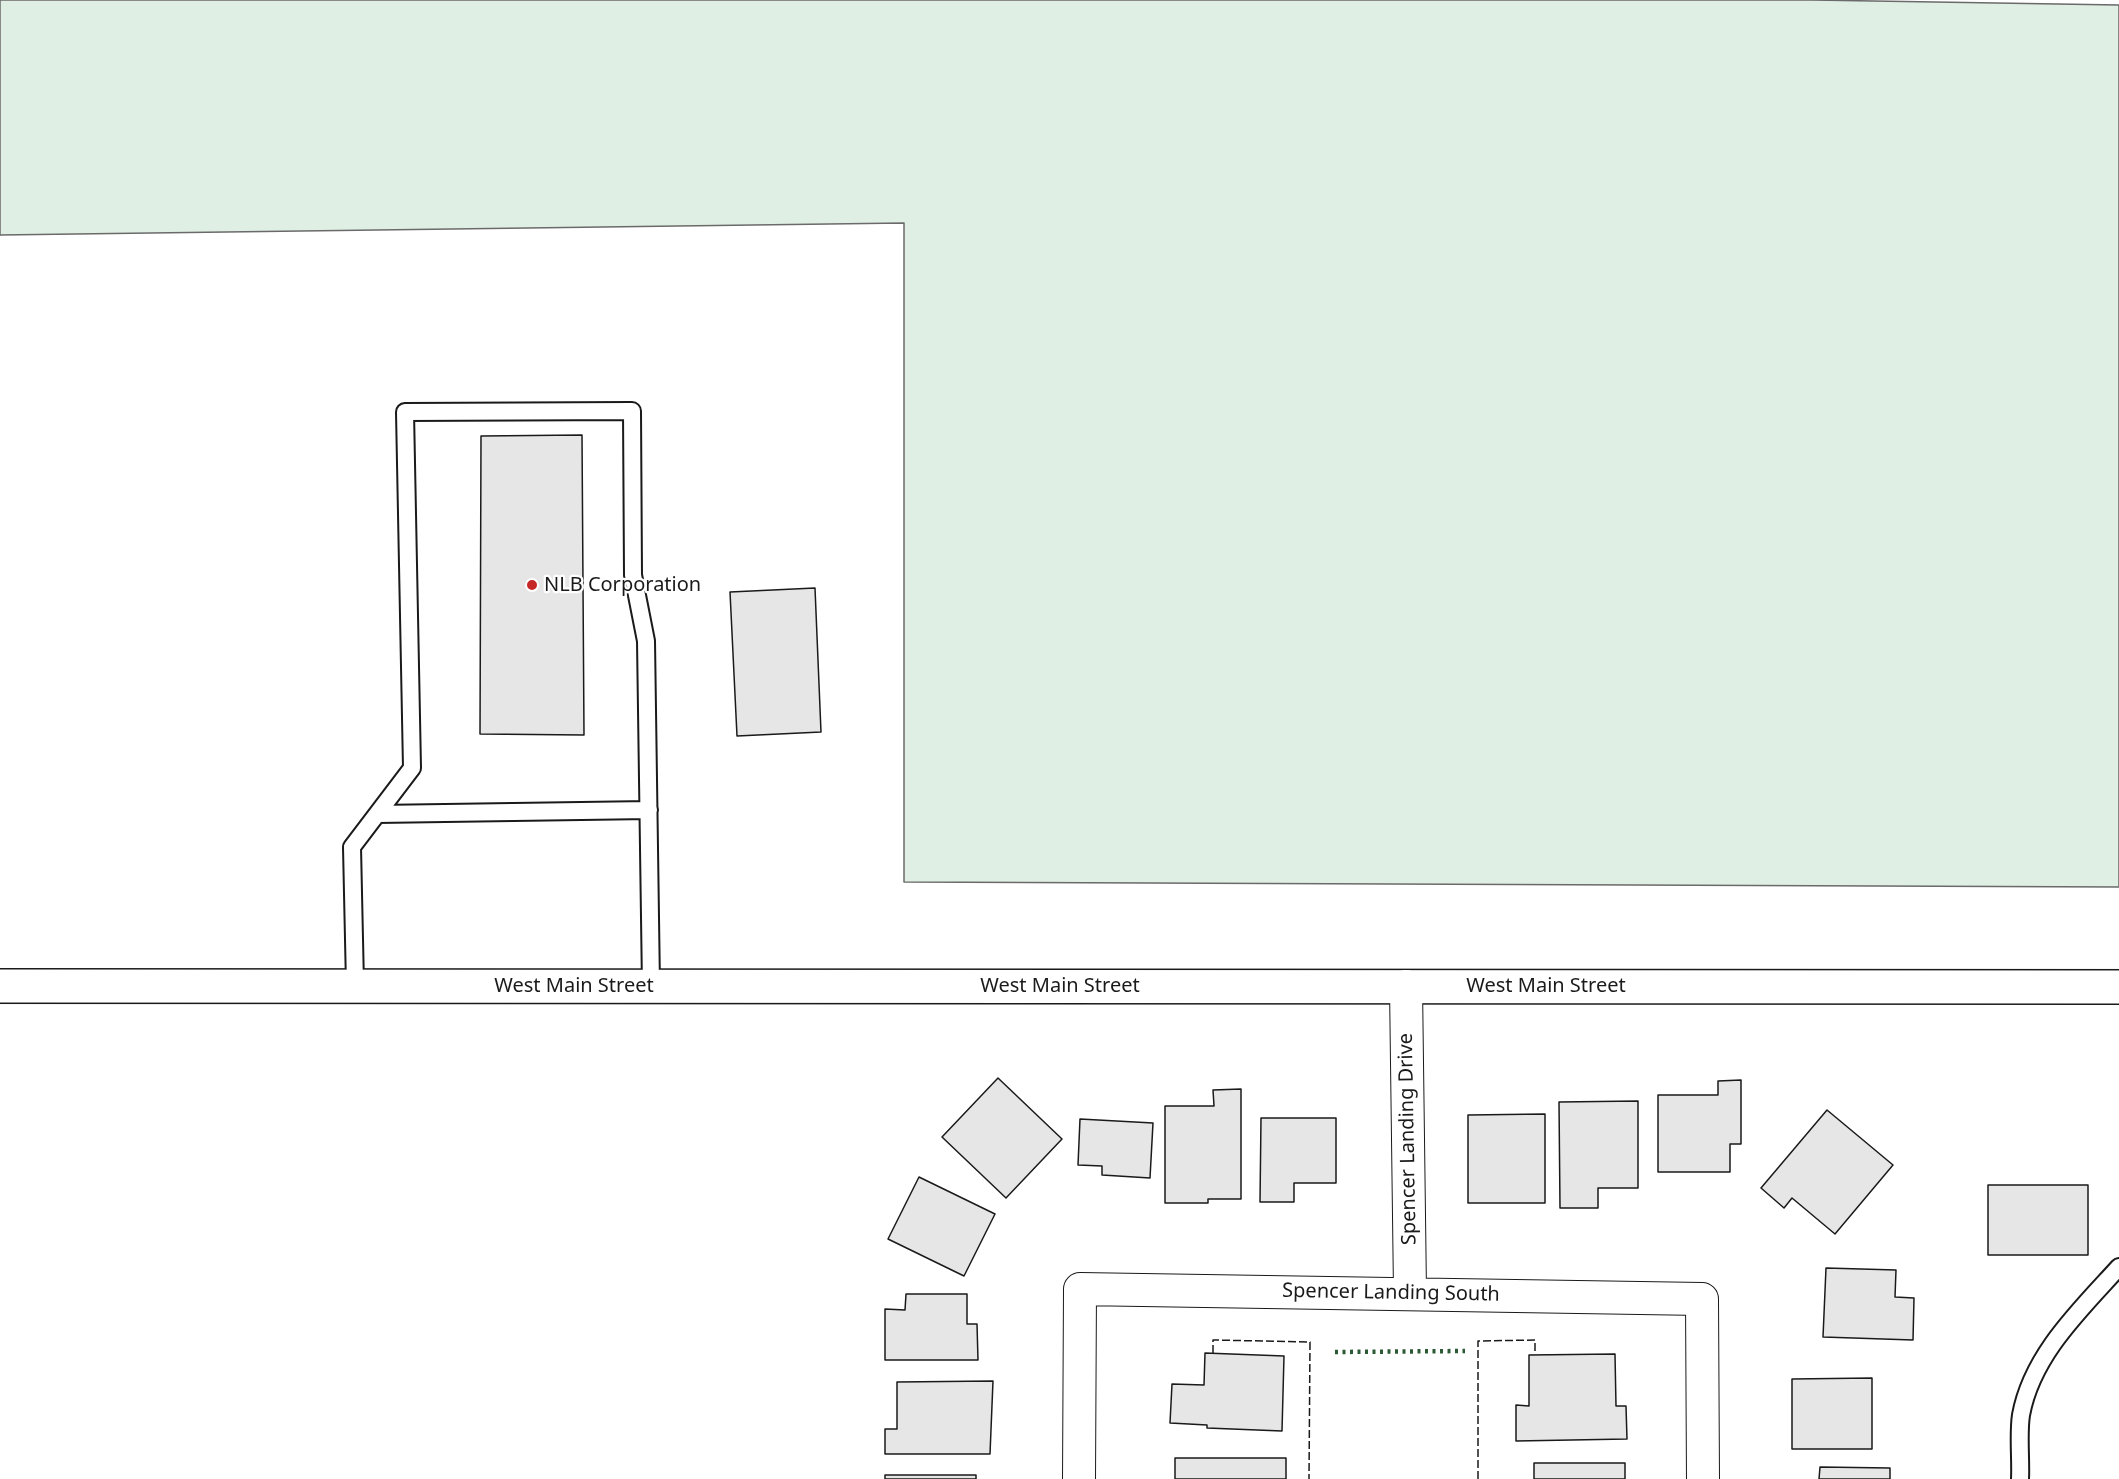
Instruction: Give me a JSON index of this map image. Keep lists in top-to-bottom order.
{
  "streets": {
    "main road": ["West Main Street"],
    "street": ["Spencer Landing Drive", "Spencer Landing South"]
  },
  "crossings": [
    ["West Main Street", "Spencer Landing Drive"],
    ["Spencer Landing Drive", "Spencer Landing South"]
  ],
  "places": ["NLB Corporation"]
}
